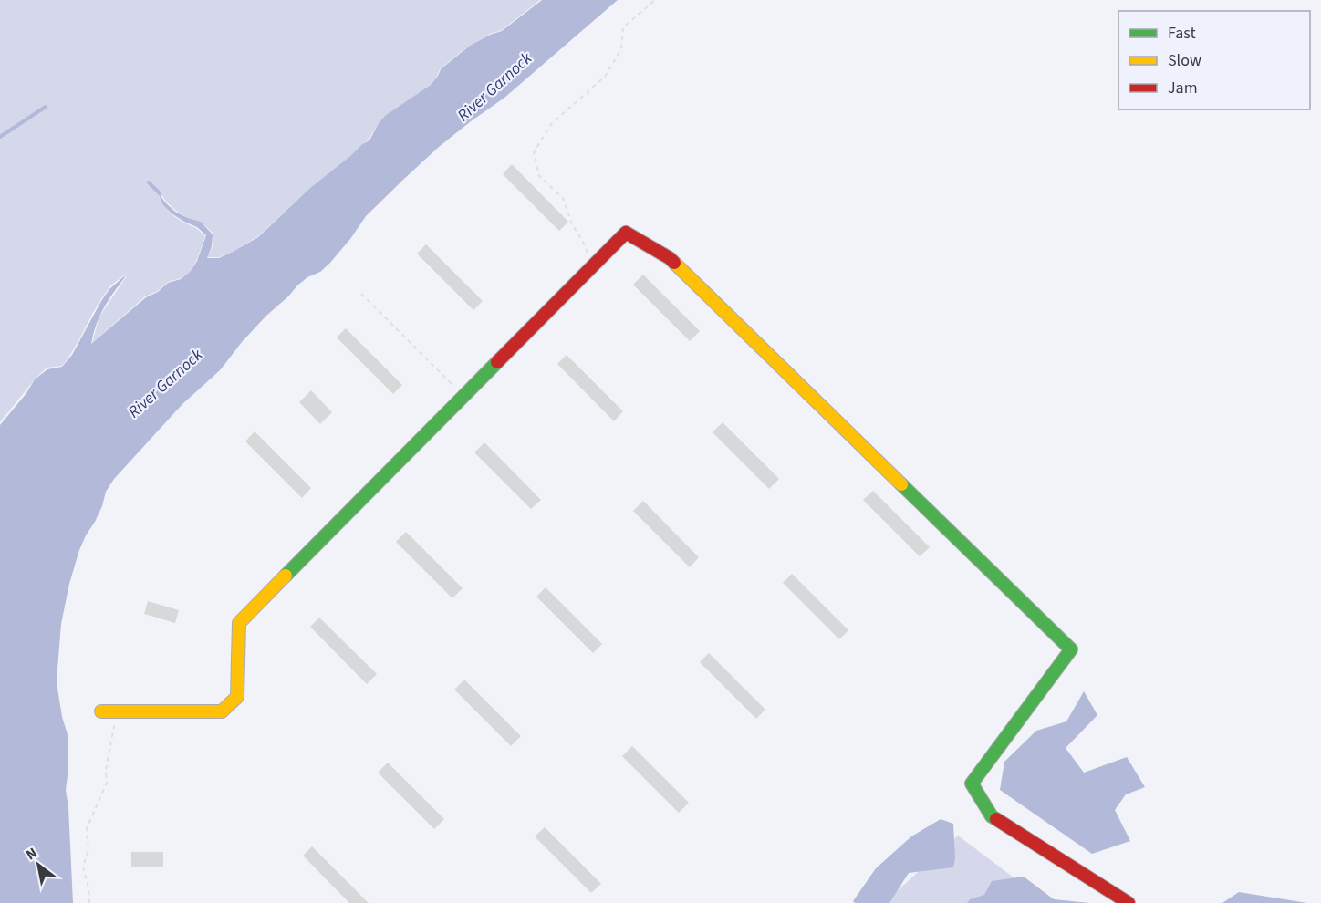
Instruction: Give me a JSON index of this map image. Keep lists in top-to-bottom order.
{
  "water": ["River Garnock"],
  "legend": ["Fast", "Slow", "Jam"],
  "north": "top left"
}
